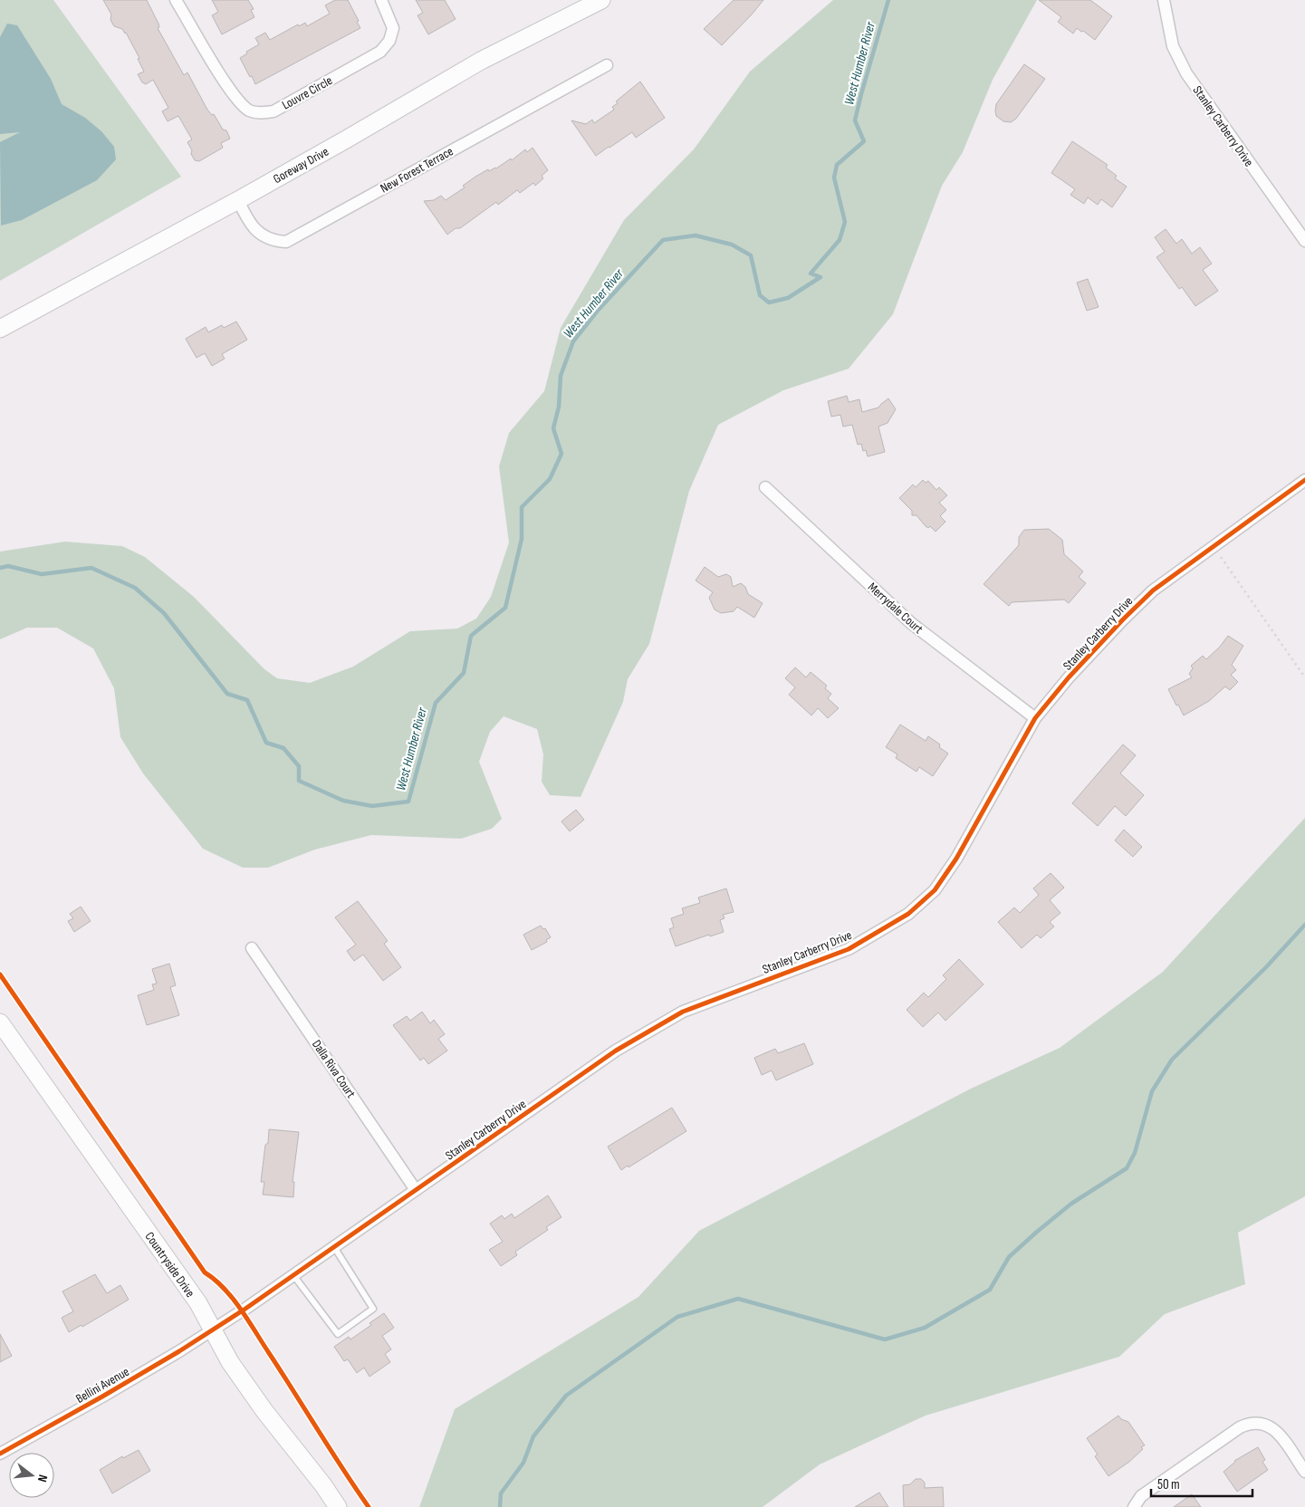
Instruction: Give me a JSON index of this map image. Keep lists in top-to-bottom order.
{
  "streets": {
    "street": [
      "Louvre Circle",
      "Stanley Carberry Drive",
      "Goreway Drive",
      "New Forest Terrace",
      "Merrydale Court",
      "Dalla Riva Court",
      "Countryside Drive",
      "Bellini Avenue"
    ]
  },
  "crossings": [
    ["Stanley Carberry Drive", "Merrydale Court"],
    ["Stanley Carberry Drive", "Dalla Riva Court"],
    ["Stanley Carberry Drive", "Countryside Drive"],
    ["Stanley Carberry Drive", "Bellini Avenue"],
    ["Goreway Drive", "New Forest Terrace"],
    ["Countryside Drive", "Bellini Avenue"]
  ],
  "water": ["West Humber River"],
  "scale_bar": "50 m",
  "north": "right"
}
